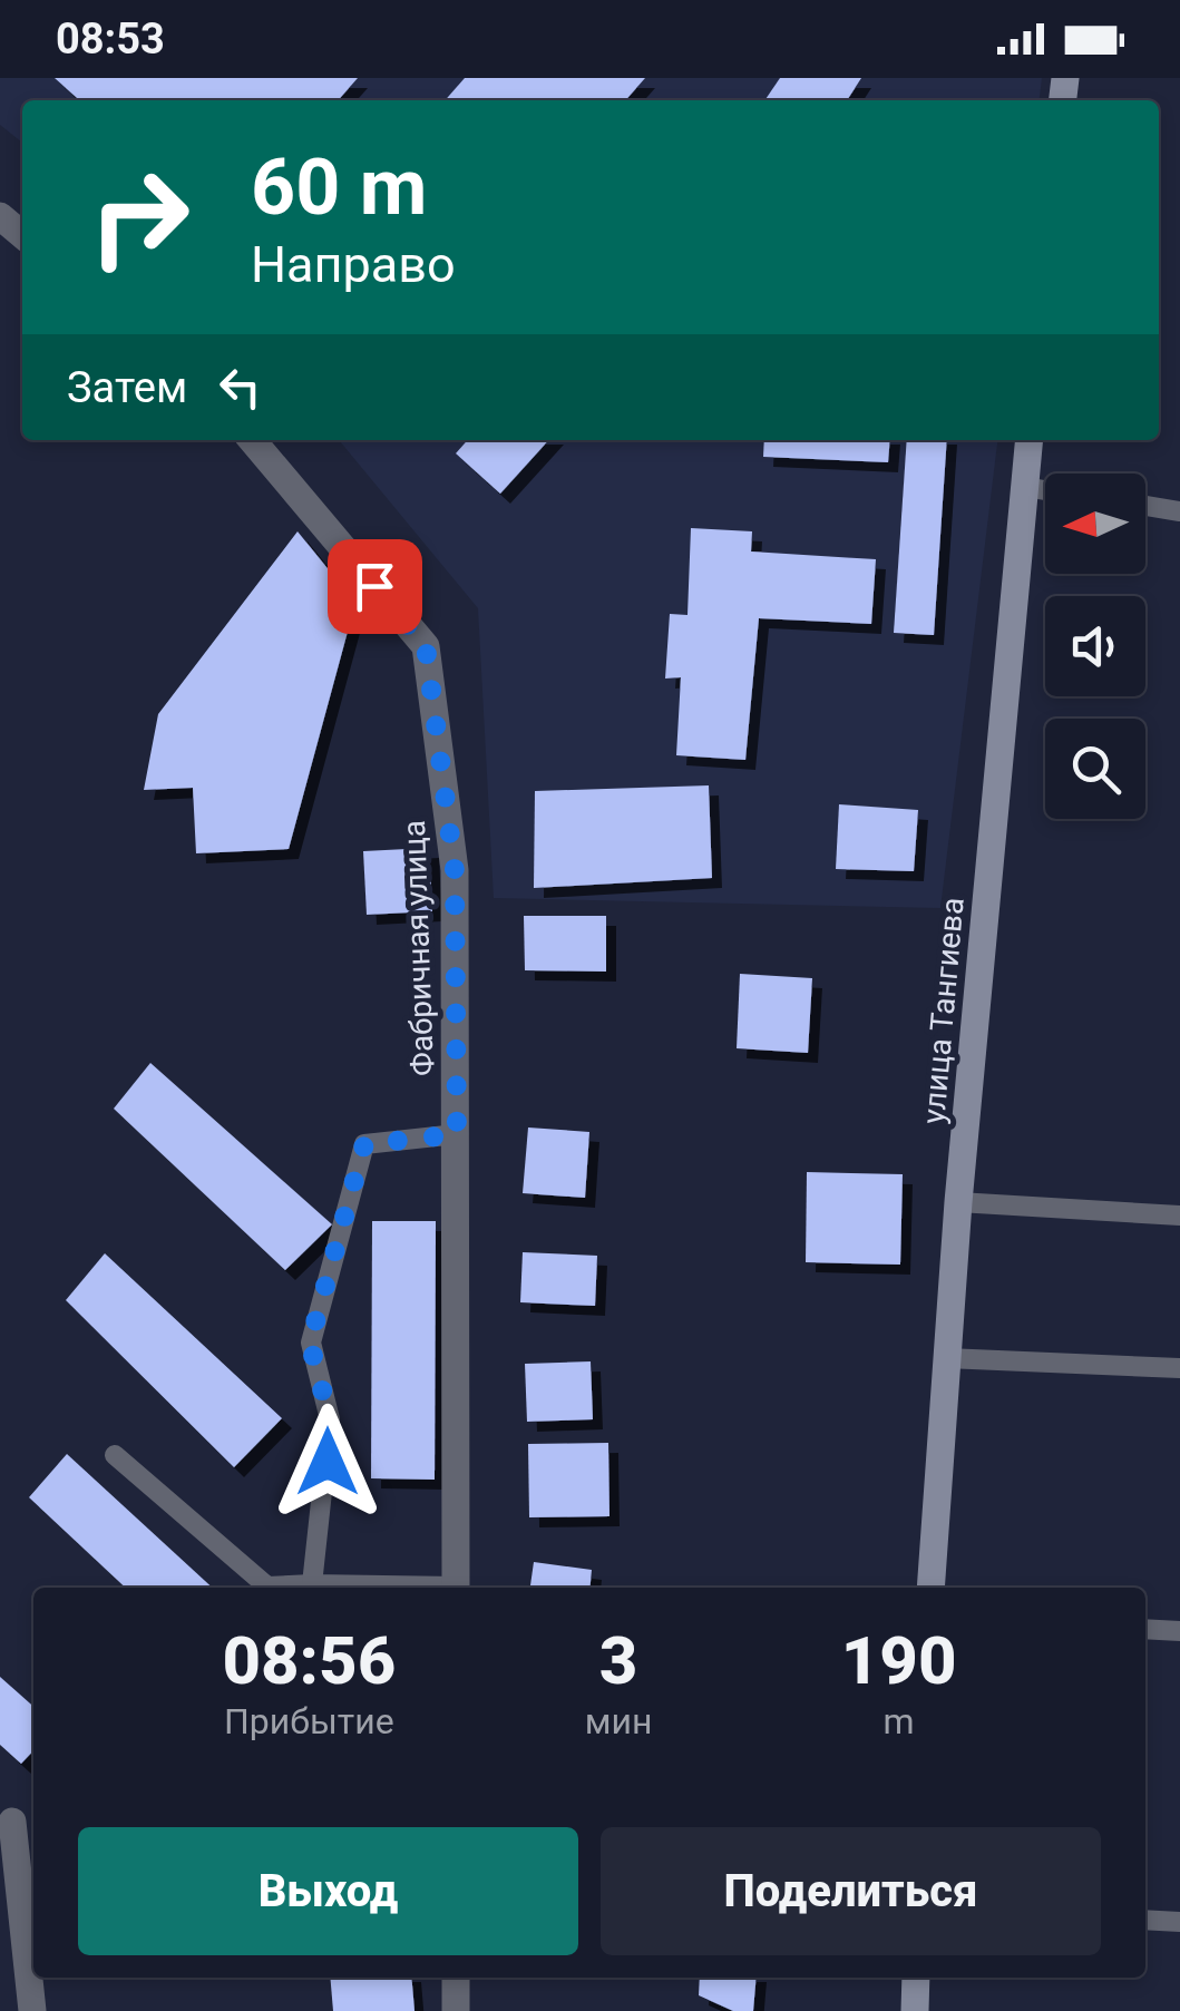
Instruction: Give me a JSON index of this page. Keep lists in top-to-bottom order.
{
  "streets": {
    "main road": ["улица Тангиева"],
    "street": ["Фабричная улица"]
  },
  "north": "left",
  "page": {
    "status": "08:53",
    "turn": ["60 m", "Направо"],
    "then": "Затем",
    "eta": [
      "08:56",
      "Прибытие",
      "3",
      "мин",
      "190",
      "m"
    ],
    "buttons": ["Выход", "Поделиться"]
  }
}
